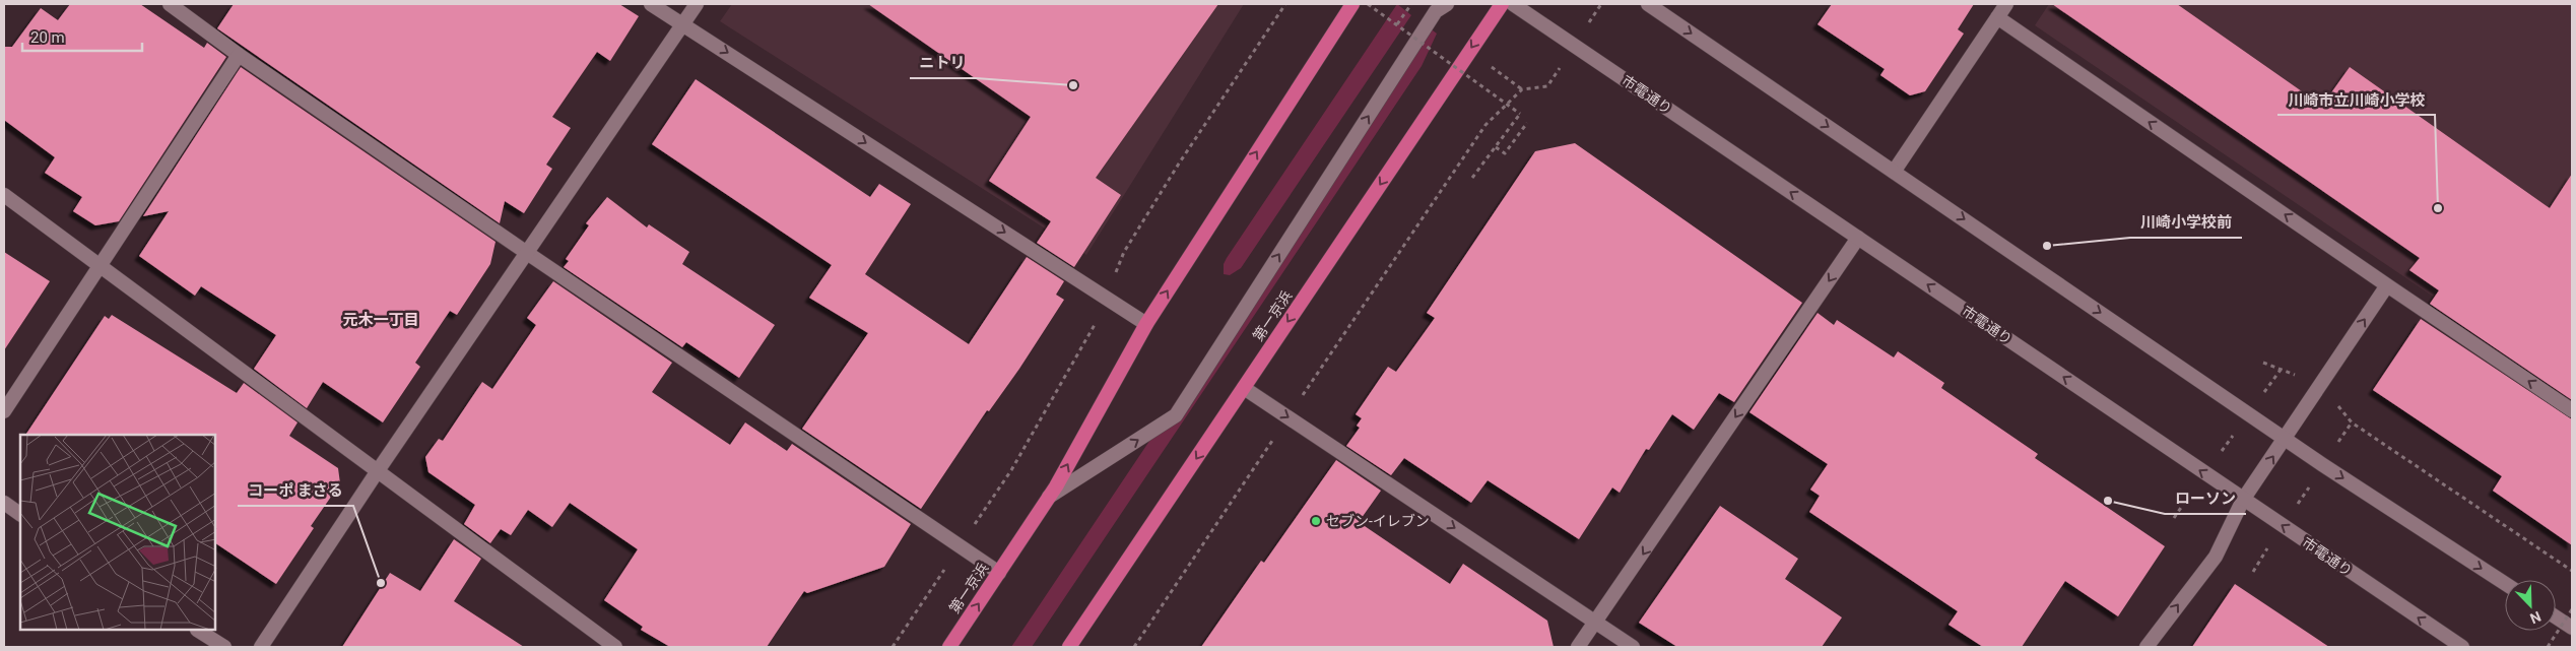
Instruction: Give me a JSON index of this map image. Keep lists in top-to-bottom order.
{
  "streets": {
    "highway": ["第一京浜"],
    "street": ["市電通り"]
  },
  "districts": ["元木一丁目"],
  "places": [
    "ニトリ",
    "川崎市立川崎小学校",
    "川崎小学校前",
    "ローソン",
    "セブン-イレブン",
    "コーポ まさる"
  ],
  "scale_bar": "20 m",
  "north": "bottom right"
}
